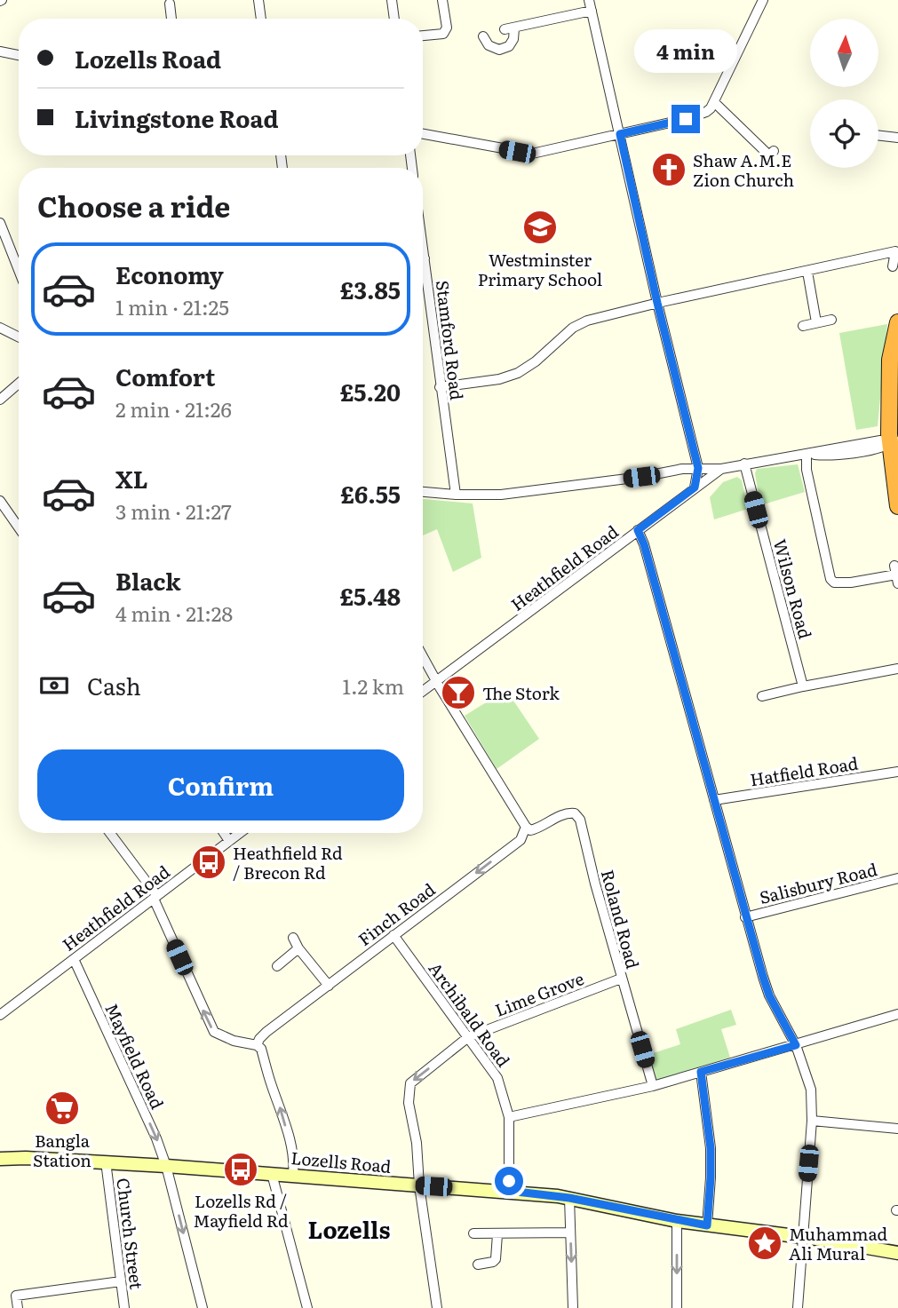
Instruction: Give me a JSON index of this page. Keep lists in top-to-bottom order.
{
  "streets": {
    "main road": ["Lozells Road"],
    "street": [
      "Stamford Road",
      "Heathfield Road",
      "Wilson Road",
      "Hatfield Road",
      "Salisbury Road",
      "Finch Road",
      "Roland Road",
      "Lime Grove",
      "Archibald Road",
      "Mayfield Road",
      "Church Street"
    ]
  },
  "crossings": [
    ["Heathfield Road", "Wilson Road"],
    ["Heathfield Road", "Mayfield Road"],
    ["Finch Road", "Roland Road"],
    ["Finch Road", "Archibald Road"],
    ["Roland Road", "Lime Grove"],
    ["Lime Grove", "Archibald Road"],
    ["Lime Grove", "Lozells Road"],
    ["Archibald Road", "Lozells Road"],
    ["Mayfield Road", "Lozells Road"],
    ["Lozells Road", "Church Street"]
  ],
  "one_way": ["Finch Road", "Lime Grove", "Mayfield Road"],
  "districts": ["Lozells"],
  "places": {
    "church": ["Shaw A.M.E Zion Church"],
    "school or university": ["Westminster Primary School"],
    "bar": ["The Stork"],
    "bus stop": ["Heathfield Rd / Brecon Rd", "Lozells Rd / Mayfield Rd"],
    "supermarket": ["Bangla Station"],
    "place": ["Muhammad Ali Mural"]
  },
  "north": "top",
  "page": {
    "banner": ["Lozells Road", "Livingstone Road"],
    "bubble": "4 min",
    "heading": "Choose a ride",
    "list": [
      {
        "name": "Economy",
        "note": "1 min · 21:25",
        "value": "£3.85"
      },
      {
        "name": "Comfort",
        "note": "2 min · 21:26",
        "value": "£5.20"
      },
      {
        "name": "XL",
        "note": "3 min · 21:27",
        "value": "£6.55"
      },
      {
        "name": "Black",
        "note": "4 min · 21:28",
        "value": "£5.48"
      }
    ],
    "pay": ["Cash", "1.2 km"],
    "buttons": "Confirm"
  }
}
